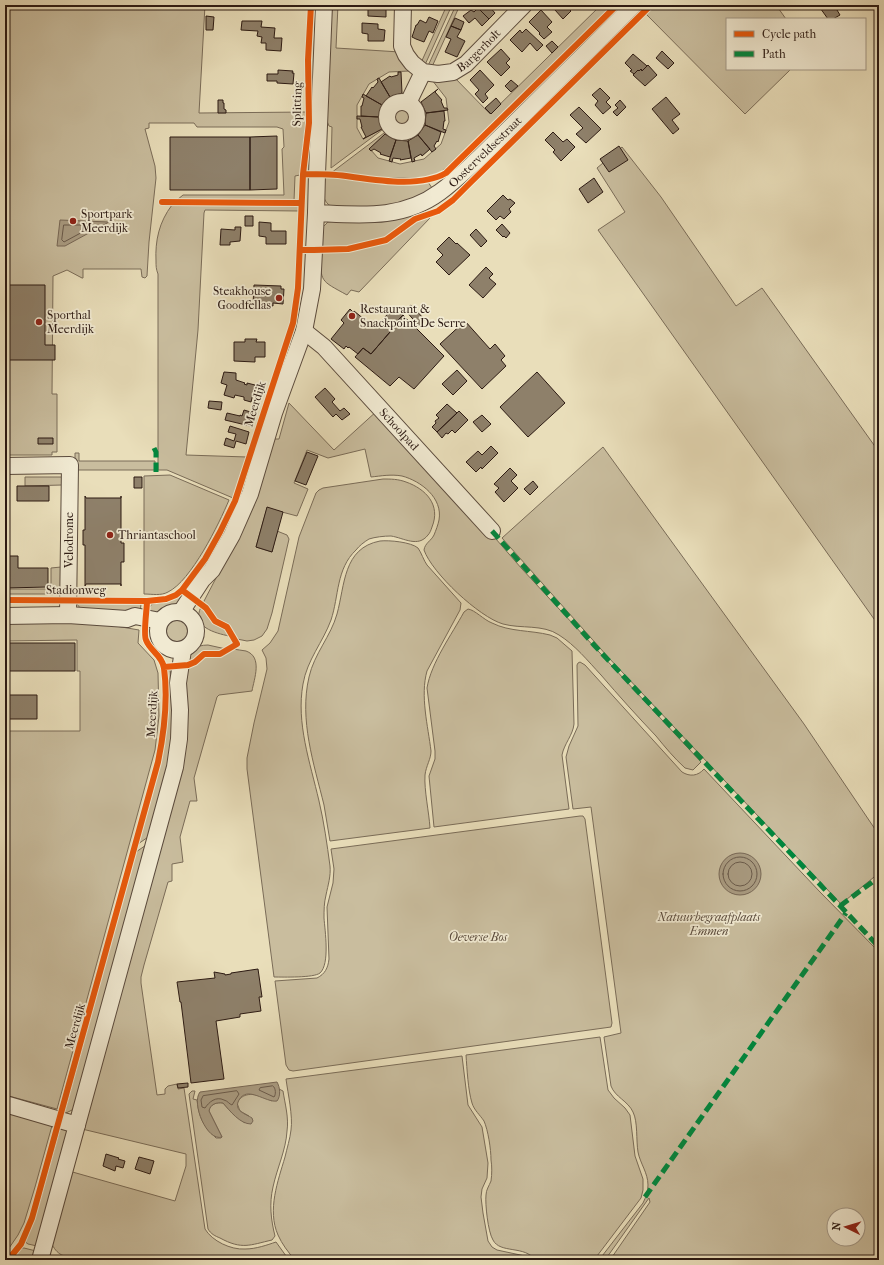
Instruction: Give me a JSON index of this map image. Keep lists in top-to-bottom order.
{
  "streets": {
    "street": [
      "Bargerholt",
      "Splitting",
      "Oosterveldsestraat",
      "Meerdijk",
      "Schoolpad",
      "Velodrome"
    ],
    "cycle path": ["Stadionweg"]
  },
  "crossings": [
    ["Splitting", "Oosterveldsestraat"],
    ["Splitting", "Meerdijk"],
    ["Oosterveldsestraat", "Meerdijk"],
    ["Meerdijk", "Schoolpad"]
  ],
  "parks": ["Natuurbegraafplaats Emmen", "Oeverse Bos"],
  "places": [
    "Sportpark Meerdijk",
    "Steakhouse Goodfellas",
    "Restaurant & Snackpoint De Serre",
    "Sporthal Meerdijk",
    "Thriantaschool"
  ],
  "legend": ["Cycle path", "Path"],
  "north": "left"
}
